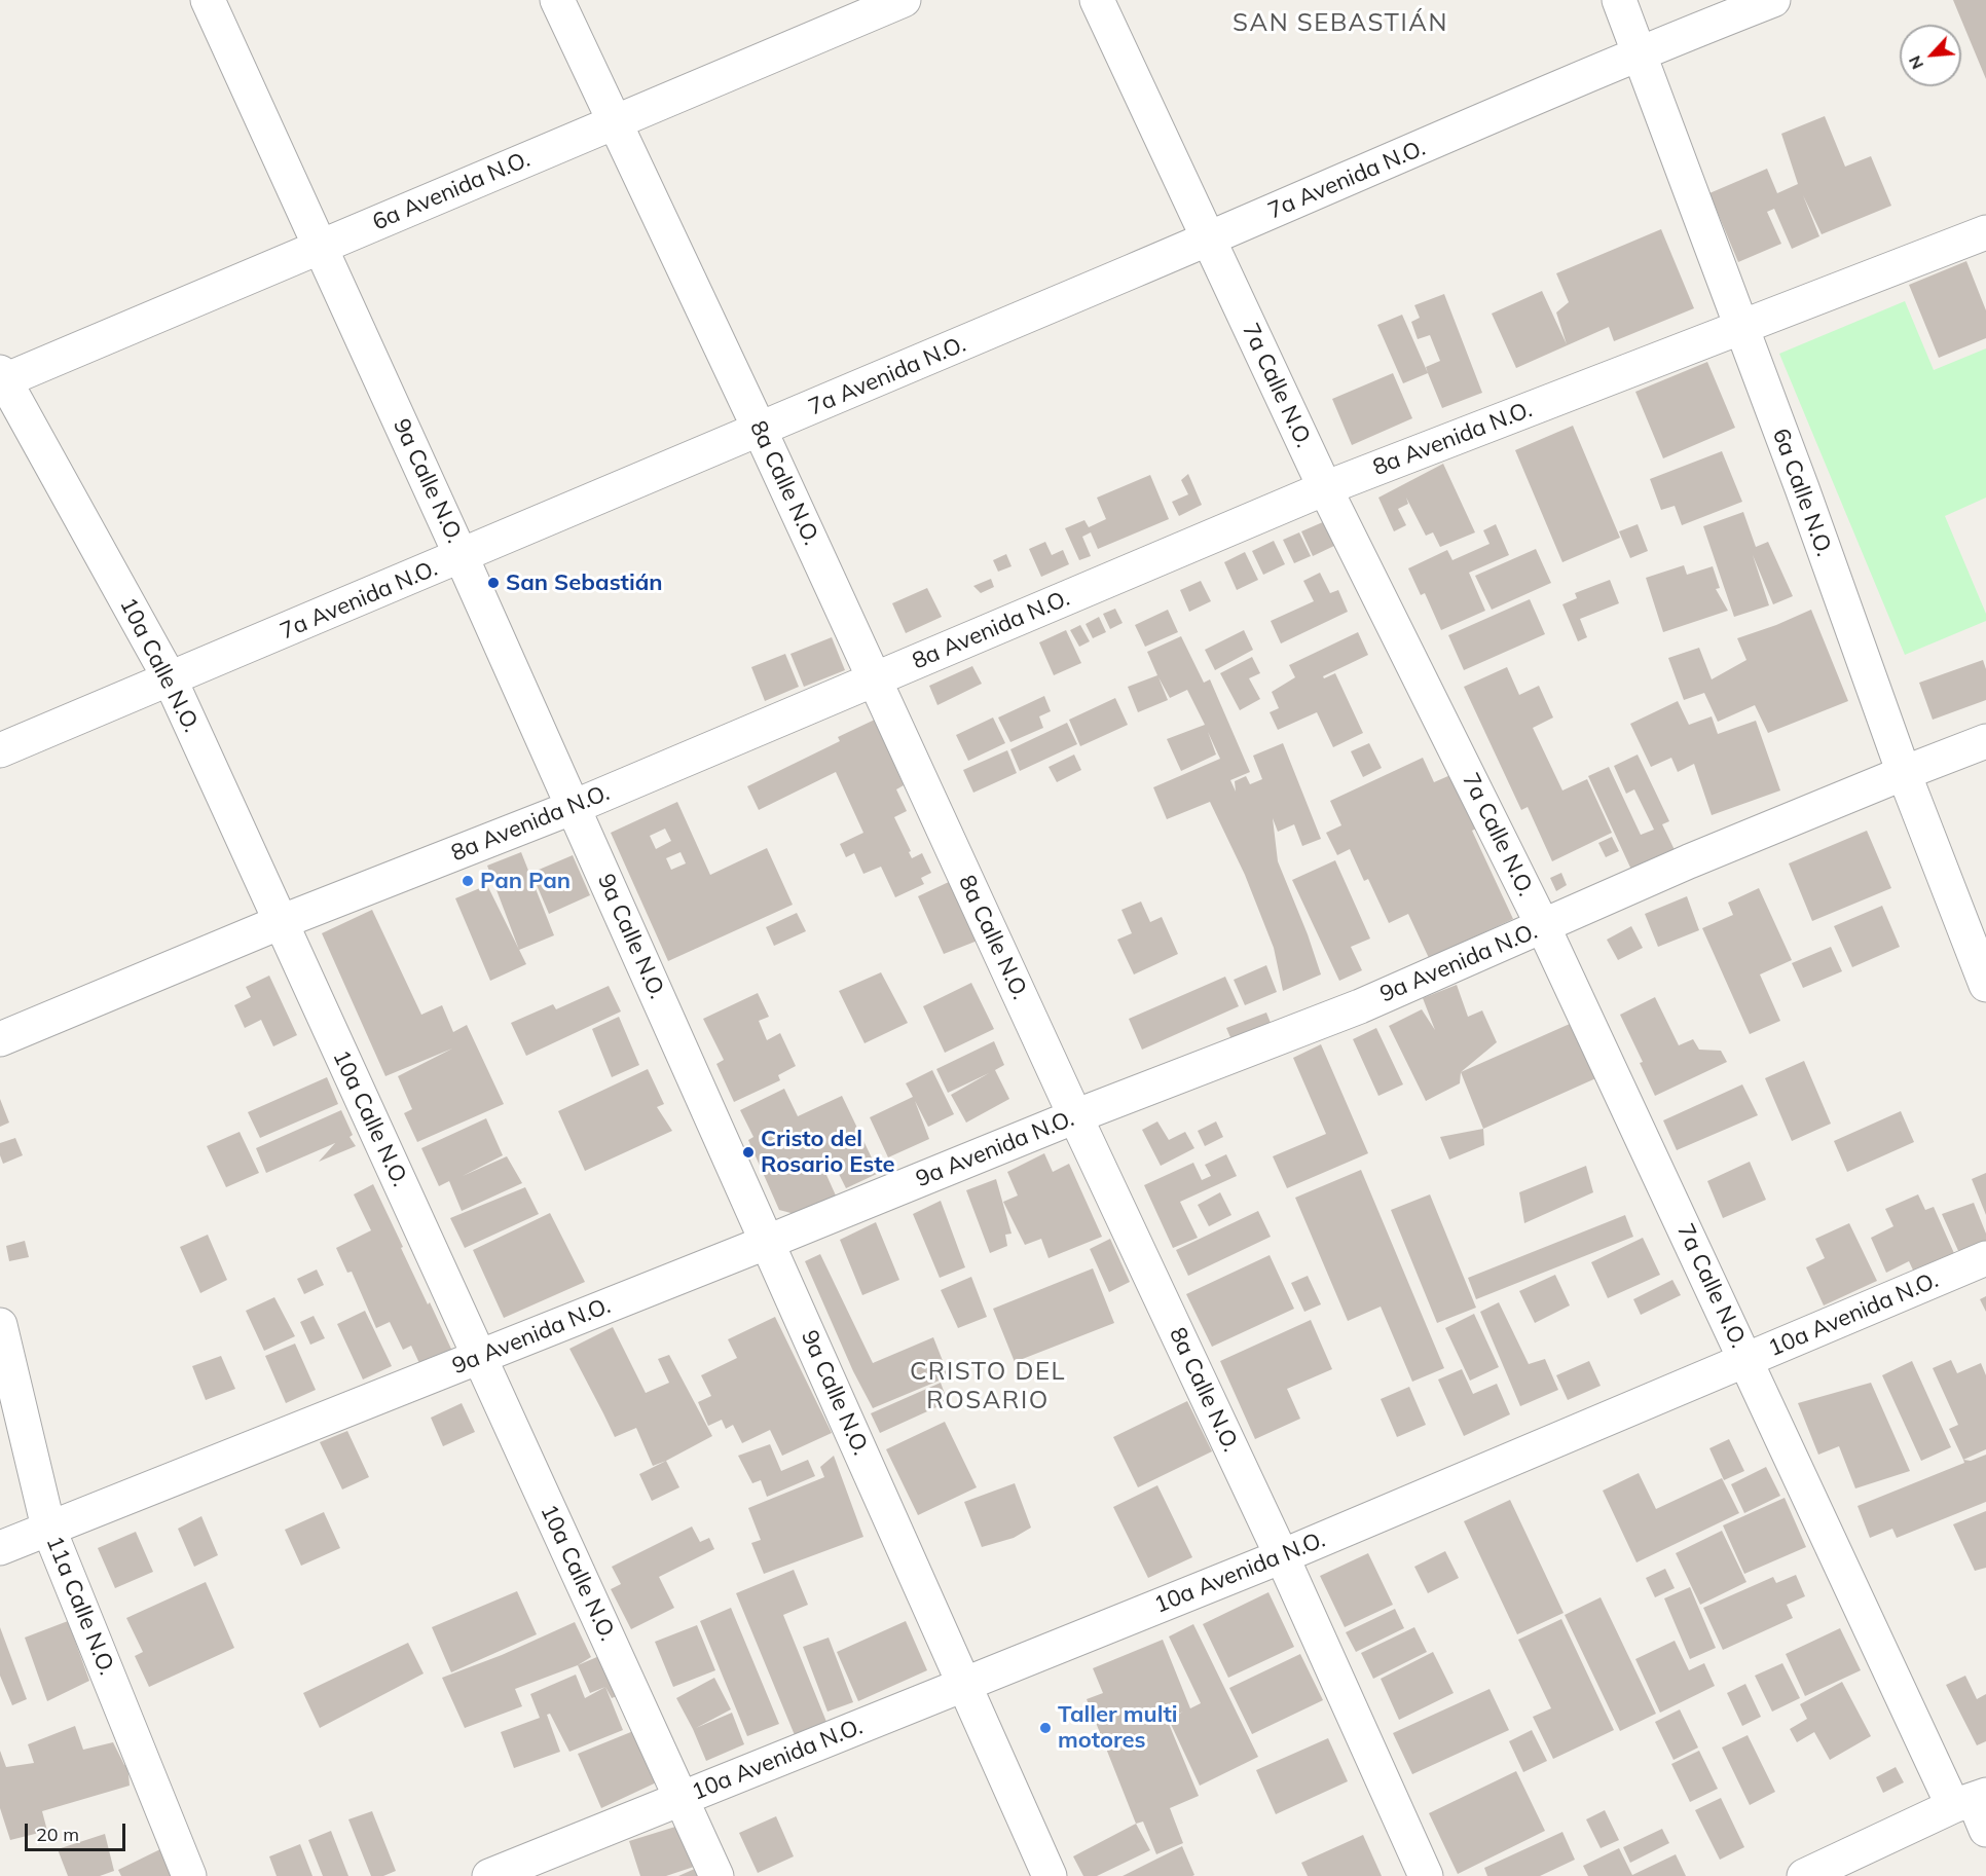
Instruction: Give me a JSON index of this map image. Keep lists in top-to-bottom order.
{
  "streets": {
    "street": [
      "7a Avenida N.O.",
      "6a Avenida N.O.",
      "7a Calle N.O.",
      "8a Avenida N.O.",
      "9a Calle N.O.",
      "8a Calle N.O.",
      "6a Calle N.O.",
      "10a Calle N.O.",
      "9a Avenida N.O.",
      "10a Avenida N.O.",
      "11a Calle N.O."
    ]
  },
  "crossings": [
    ["7a Avenida N.O.", "7a Calle N.O."],
    ["7a Avenida N.O.", "9a Calle N.O."],
    ["7a Avenida N.O.", "8a Calle N.O."],
    ["7a Avenida N.O.", "6a Calle N.O."],
    ["7a Avenida N.O.", "10a Calle N.O."],
    ["6a Avenida N.O.", "9a Calle N.O."],
    ["6a Avenida N.O.", "8a Calle N.O."],
    ["6a Avenida N.O.", "10a Calle N.O."],
    ["7a Calle N.O.", "8a Avenida N.O."],
    ["7a Calle N.O.", "9a Avenida N.O."],
    ["7a Calle N.O.", "10a Avenida N.O."],
    ["8a Avenida N.O.", "9a Calle N.O."],
    ["8a Avenida N.O.", "8a Calle N.O."],
    ["8a Avenida N.O.", "6a Calle N.O."],
    ["8a Avenida N.O.", "10a Calle N.O."],
    ["9a Calle N.O.", "9a Avenida N.O."],
    ["9a Calle N.O.", "10a Avenida N.O."],
    ["8a Calle N.O.", "9a Avenida N.O."],
    ["8a Calle N.O.", "10a Avenida N.O."],
    ["6a Calle N.O.", "9a Avenida N.O."],
    ["10a Calle N.O.", "9a Avenida N.O."],
    ["10a Calle N.O.", "10a Avenida N.O."],
    ["9a Avenida N.O.", "11a Calle N.O."]
  ],
  "districts": ["SAN SEBASTIÁN", "CRISTO DEL ROSARIO"],
  "places": [
    "San Sebastián",
    "Pan Pan",
    "Cristo del Rosario Este",
    "Taller multi motores"
  ],
  "scale_bar": "20 m",
  "north": "bottom left"
}
